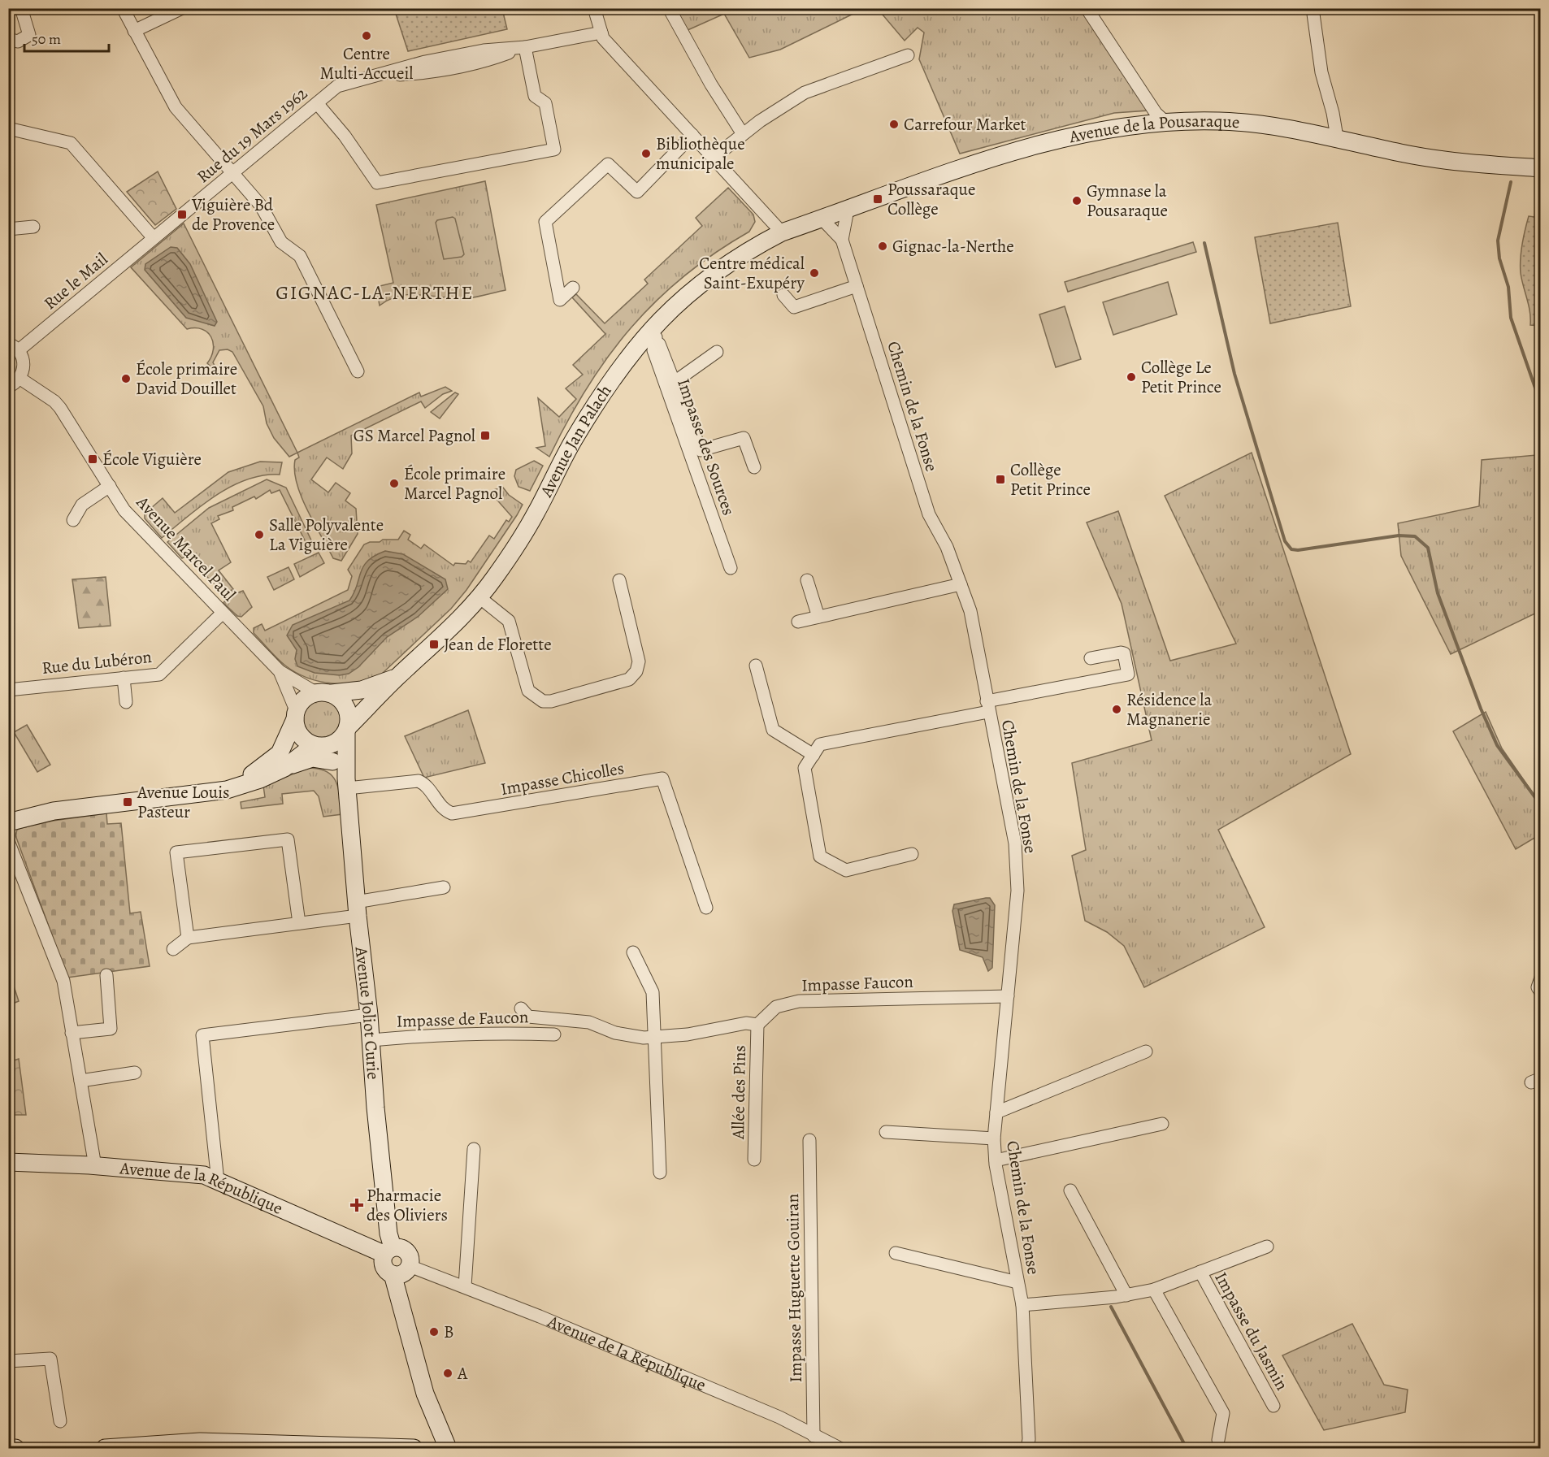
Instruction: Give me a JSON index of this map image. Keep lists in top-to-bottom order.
{
  "streets": {
    "street": [
      "Avenue de la Pousaraque",
      "Rue du 19 Mars 1962",
      "Rue le Mail",
      "Chemin de la Fonse",
      "Avenue Jan Palach",
      "Impasse des Sources",
      "Avenue Marcel Paul",
      "Rue du Lubéron",
      "Impasse Chicolles",
      "Impasse Faucon",
      "Avenue Joliot Curie",
      "Impasse de Faucon",
      "Allée des Pins",
      "Avenue de la République",
      "Impasse Huguette Gouiran",
      "Impasse du Jasmin"
    ]
  },
  "crossings": [
    ["Avenue de la Pousaraque", "Chemin de la Fonse"],
    ["Avenue de la Pousaraque", "Avenue Jan Palach"],
    ["Rue du 19 Mars 1962", "Rue le Mail"],
    ["Chemin de la Fonse", "Impasse Faucon"],
    ["Avenue Jan Palach", "Impasse des Sources"],
    ["Avenue Jan Palach", "Avenue Marcel Paul"],
    ["Avenue Jan Palach", "Avenue Joliot Curie"],
    ["Avenue Marcel Paul", "Rue du Lubéron"],
    ["Avenue Marcel Paul", "Avenue Joliot Curie"],
    ["Impasse Chicolles", "Avenue Joliot Curie"],
    ["Impasse Faucon", "Allée des Pins"],
    ["Avenue Joliot Curie", "Impasse de Faucon"],
    ["Avenue Joliot Curie", "Avenue de la République"],
    ["Avenue de la République", "Impasse Huguette Gouiran"]
  ],
  "districts": ["GIGNAC-LA-NERTHE"],
  "places": {
    "other": [
      "Centre Multi-Accueil",
      "Carrefour Market",
      "Bibliothèque municipale",
      "Gymnase la Pousaraque",
      "Gignac-la-Nerthe",
      "Centre médical Saint-Exupéry",
      "Collège Le Petit Prince",
      "École primaire David Douillet",
      "École primaire Marcel Pagnol",
      "Salle Polyvalente La Viguière",
      "Résidence la Magnanerie",
      "B",
      "A"
    ],
    "transit": [
      "Poussaraque Collège",
      "Viguière Bd de Provence",
      "GS Marcel Pagnol",
      "École Viguière",
      "Collège Petit Prince",
      "Jean de Florette",
      "Avenue Louis Pasteur"
    ],
    "health": ["Pharmacie des Oliviers"]
  },
  "scale_bar": "50 m"
}
